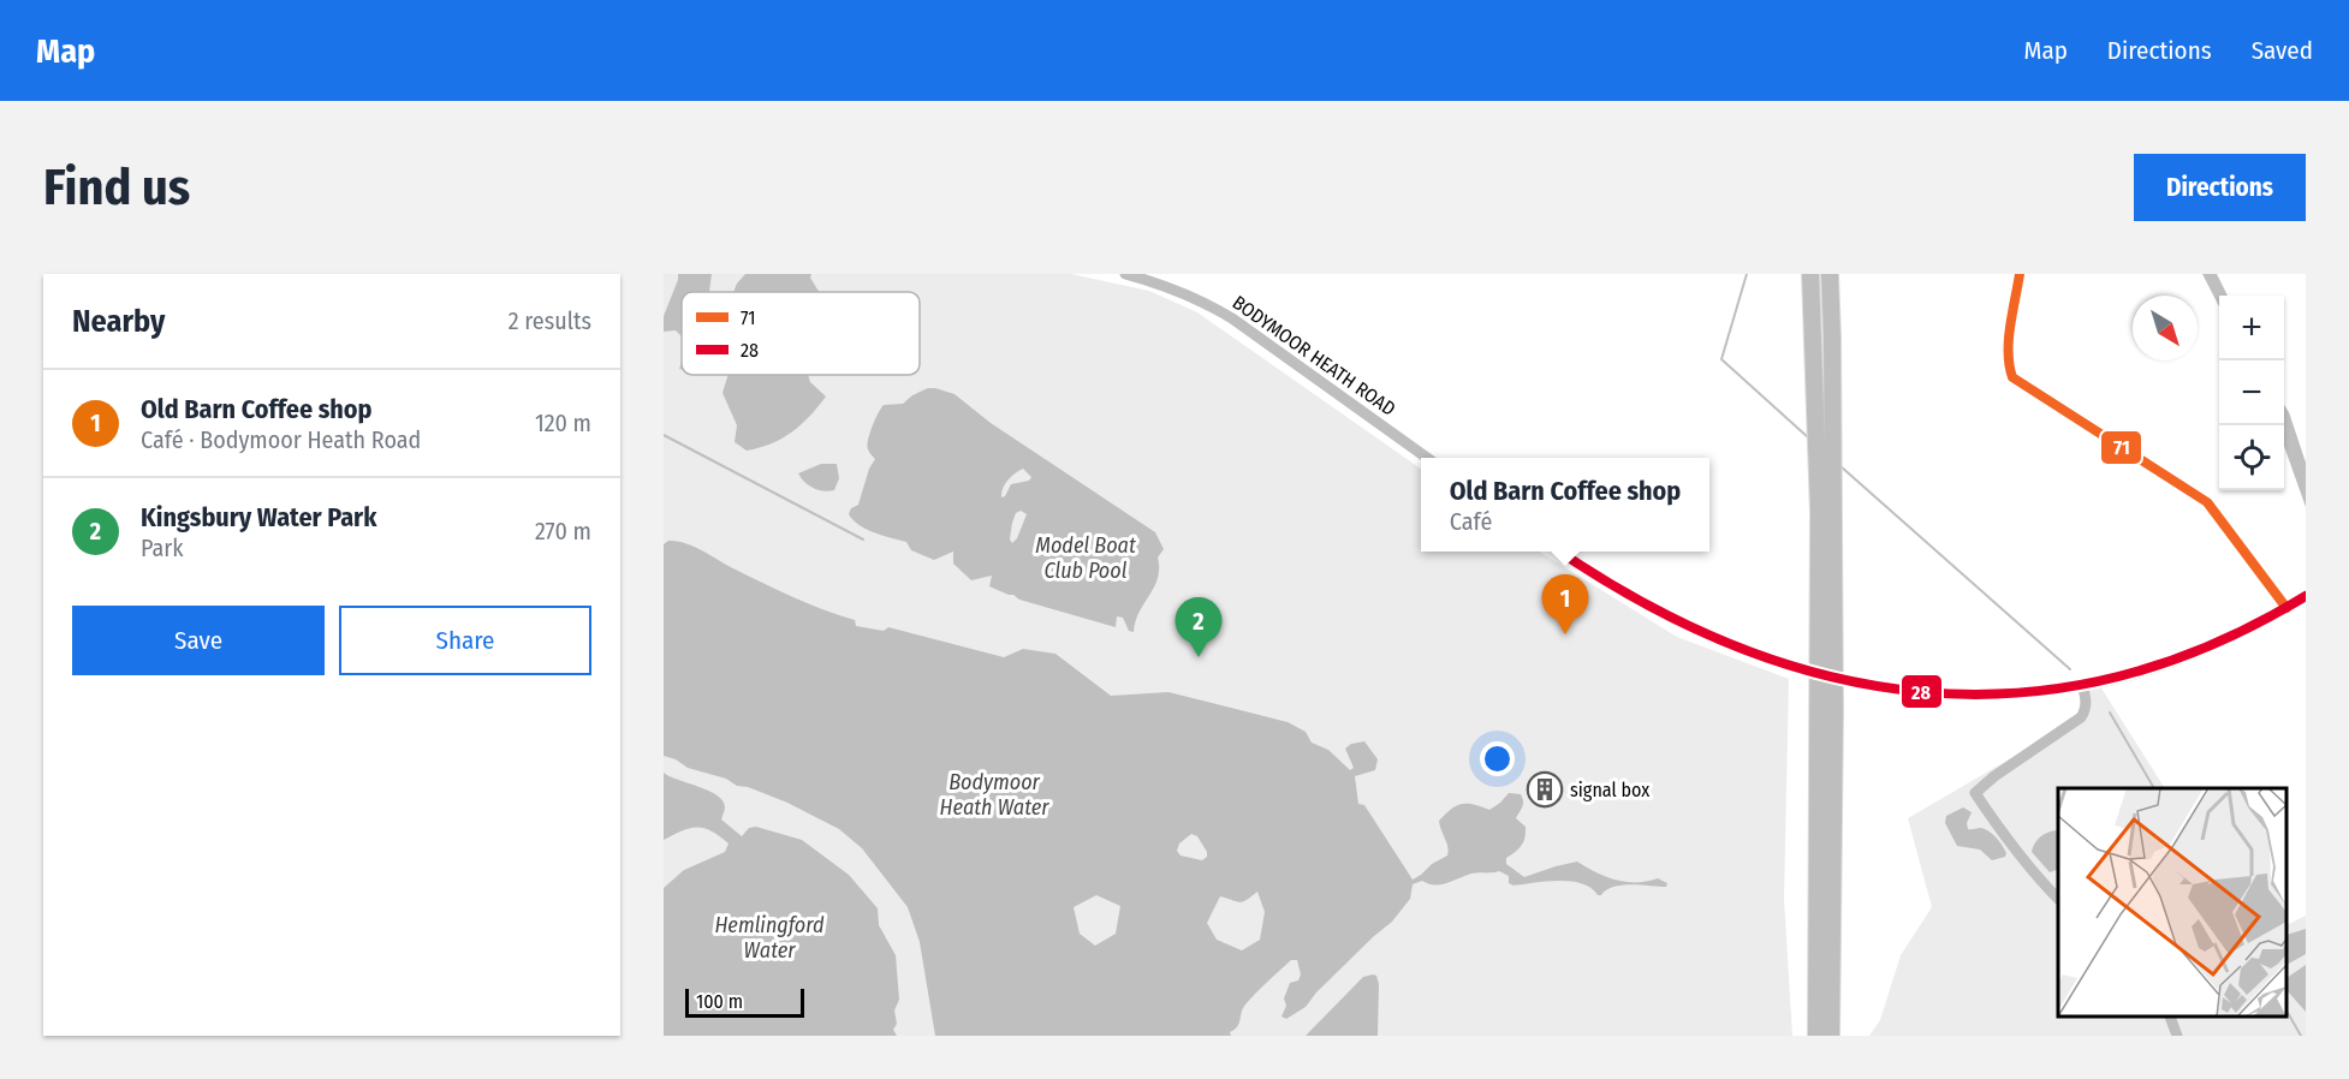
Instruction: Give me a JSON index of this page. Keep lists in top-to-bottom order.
{
  "streets": {
    "street": ["BODYMOOR HEATH ROAD"]
  },
  "water": ["Model Boat Club Pool", "Bodymoor Heath Water", "Hemlingford Water"],
  "places": {
    "building": ["signal box"]
  },
  "lines": ["transit line 71", "transit line 28"],
  "legend": ["71", "28"],
  "scale_bar": "100 m",
  "north": "bottom right",
  "page": {
    "header": "Map",
    "nav": ["Map", "Directions", "Saved"],
    "buttons": [
      "Directions",
      ["Save", "Share"]
    ],
    "title": "Find us",
    "heading": ["Nearby", "2 results"],
    "map_buttons": ["+", "−"],
    "list": [
      {
        "mark": "1",
        "name": "Old Barn Coffee shop",
        "note": "Café · Bodymoor Heath Road",
        "value": "120 m"
      },
      {
        "mark": "2",
        "name": "Kingsbury Water Park",
        "note": "Park",
        "value": "270 m"
      }
    ],
    "popup": ["Old Barn Coffee shop", "Café"],
    "pins": ["1", "2"],
    "scale": "100 m"
  }
}
